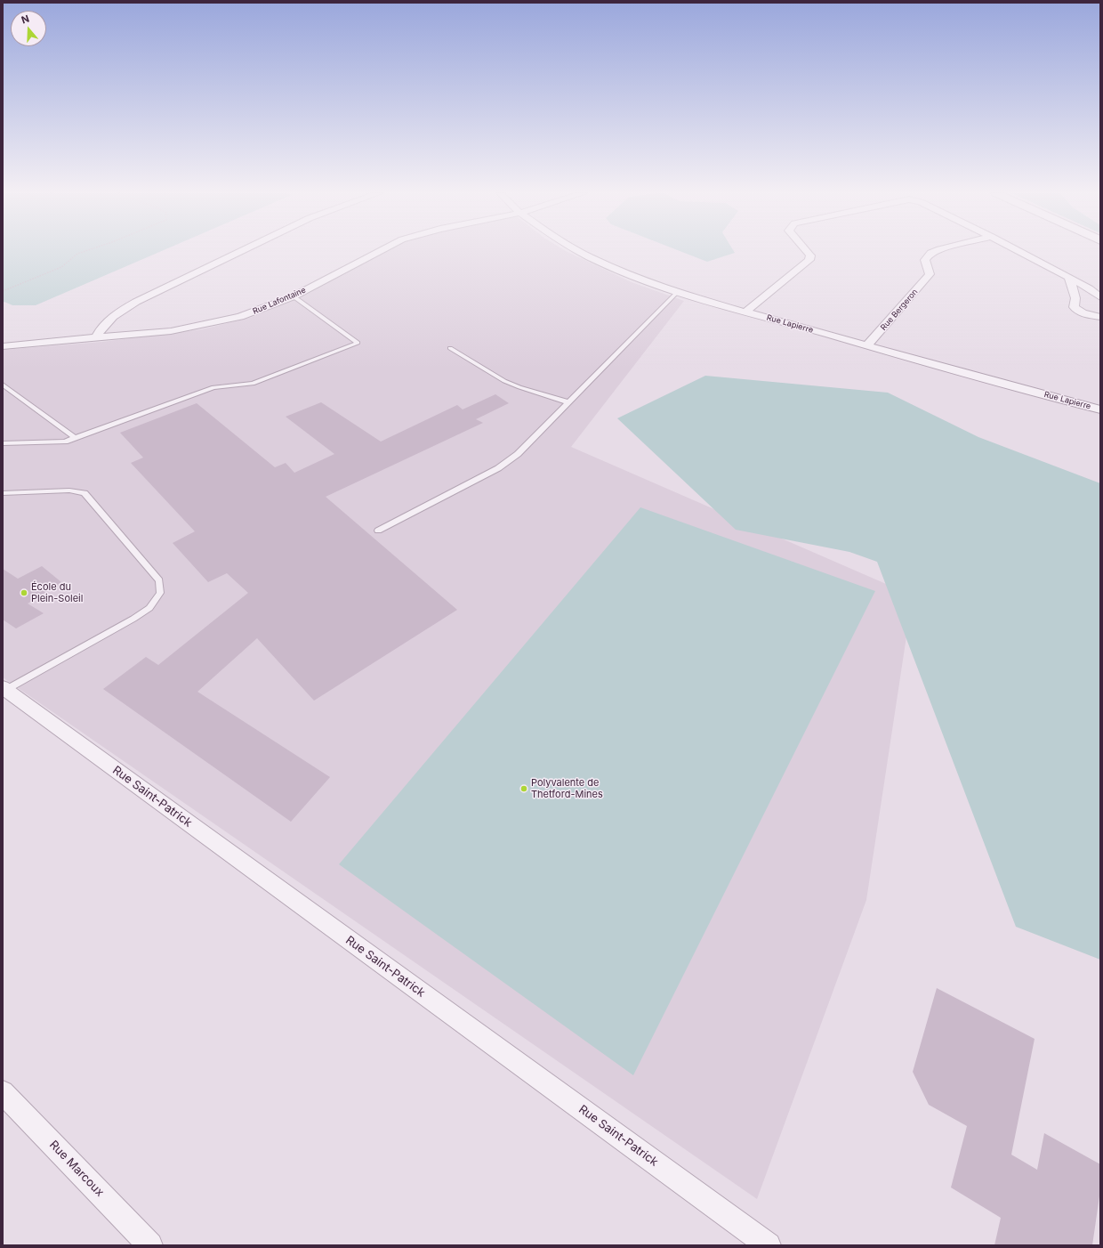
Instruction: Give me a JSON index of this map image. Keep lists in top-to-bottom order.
{
  "streets": {
    "street": [
      "Rue Lafontaine",
      "Rue Bergeron",
      "Rue Lapierre",
      "Rue Saint-Patrick",
      "Rue Marcoux"
    ]
  },
  "crossings": [
    ["Rue Bergeron", "Rue Lapierre"]
  ],
  "places": ["École du Plein-Soleil", "Polyvalente de Thetford-Mines"],
  "north": "top"
}
